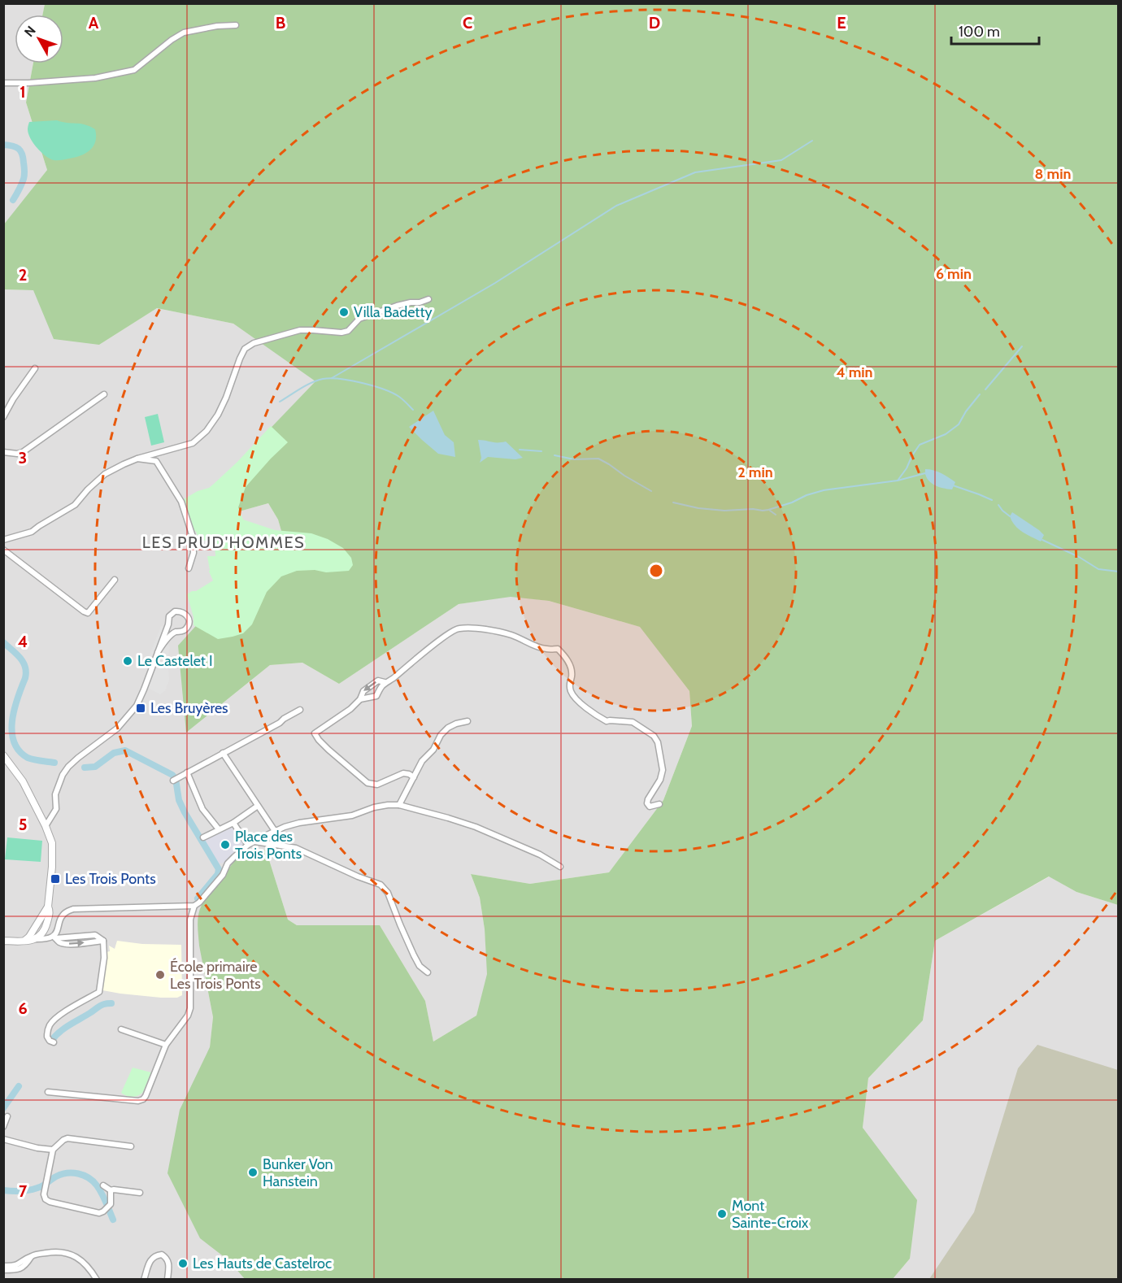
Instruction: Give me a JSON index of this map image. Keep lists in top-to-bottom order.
{
  "districts": ["LES PRUD'HOMMES"],
  "places": {
    "other": [
      "Villa Badetty",
      "Le Castelet I",
      "Place des Trois Ponts",
      "École primaire Les Trois Ponts",
      "Bunker Von Hanstein",
      "Mont Sainte-Croix",
      "Les Hauts de Castelroc"
    ],
    "transit": ["Les Bruyères", "Les Trois Ponts"]
  },
  "scale_bar": "100 m",
  "north": "top left",
  "grid": {
    "columns": [
      "A",
      "B",
      "C",
      "D",
      "E"
    ],
    "rows": [
      "1",
      "2",
      "3",
      "4",
      "5",
      "6",
      "7"
    ]
  },
  "rings": [
    "8 min",
    "6 min",
    "4 min",
    "2 min"
  ]
}
